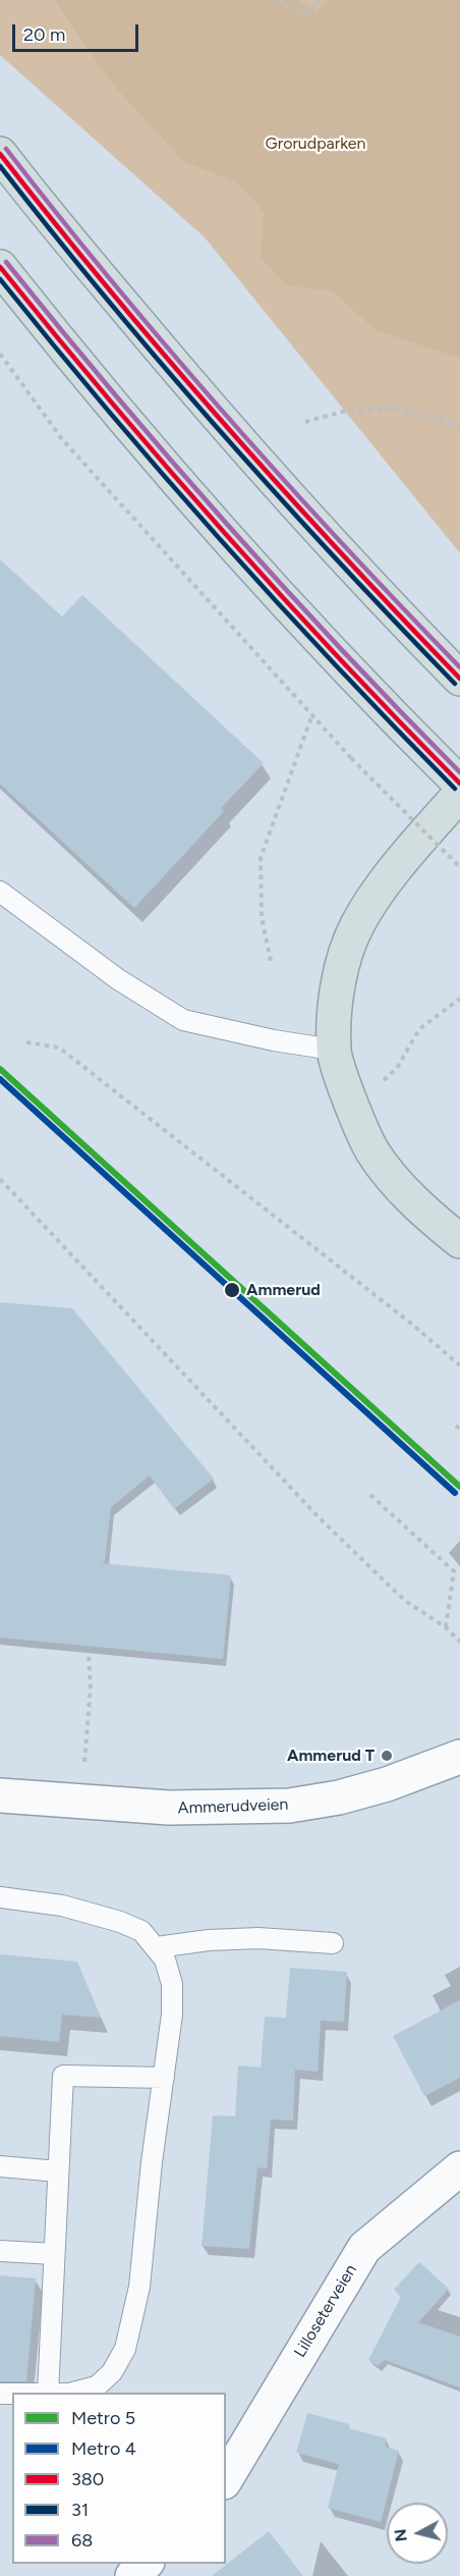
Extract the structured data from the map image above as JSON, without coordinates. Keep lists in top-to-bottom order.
{
  "streets": {
    "street": ["Ammerudveien", "Lilloseterveien"]
  },
  "parks": ["Grorudparken"],
  "places": ["Ammerud", "Ammerud T"],
  "lines": [
    "transit line 68",
    "transit line 380",
    "transit line 31",
    "metro line 5",
    "metro line 4"
  ],
  "legend": [
    "Metro 5",
    "Metro 4",
    "380",
    "31",
    "68"
  ],
  "scale_bar": "20 m",
  "north": "left"
}
